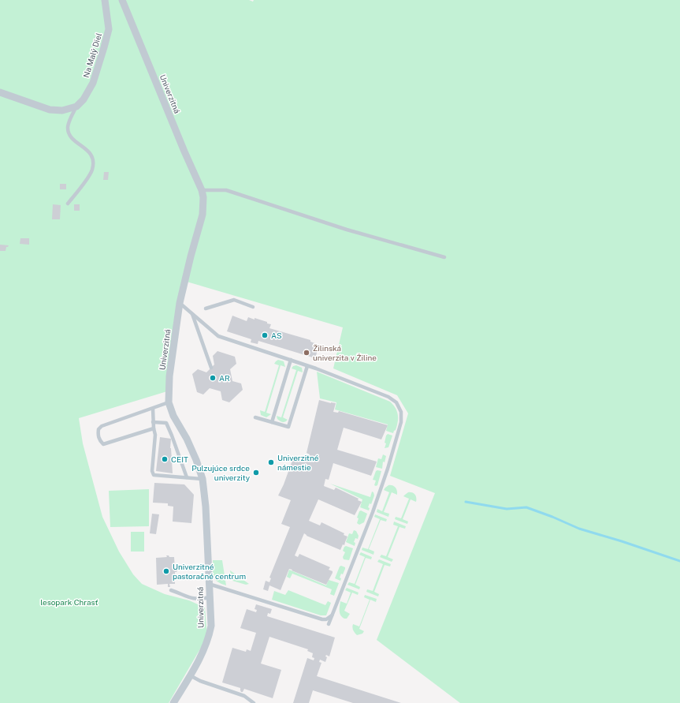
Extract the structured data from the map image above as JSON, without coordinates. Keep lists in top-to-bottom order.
{
  "streets": {
    "street": ["Na Malý Diel", "Univerzitná"]
  },
  "parks": ["lesopark Chrasť"],
  "places": [
    "AS",
    "Žilinská univerzita v Žiline",
    "AR",
    "CEIT",
    "Univerzitné námestie",
    "Pulzujúce srdce univerzity",
    "Univerzitné pastoračné centrum"
  ]
}
